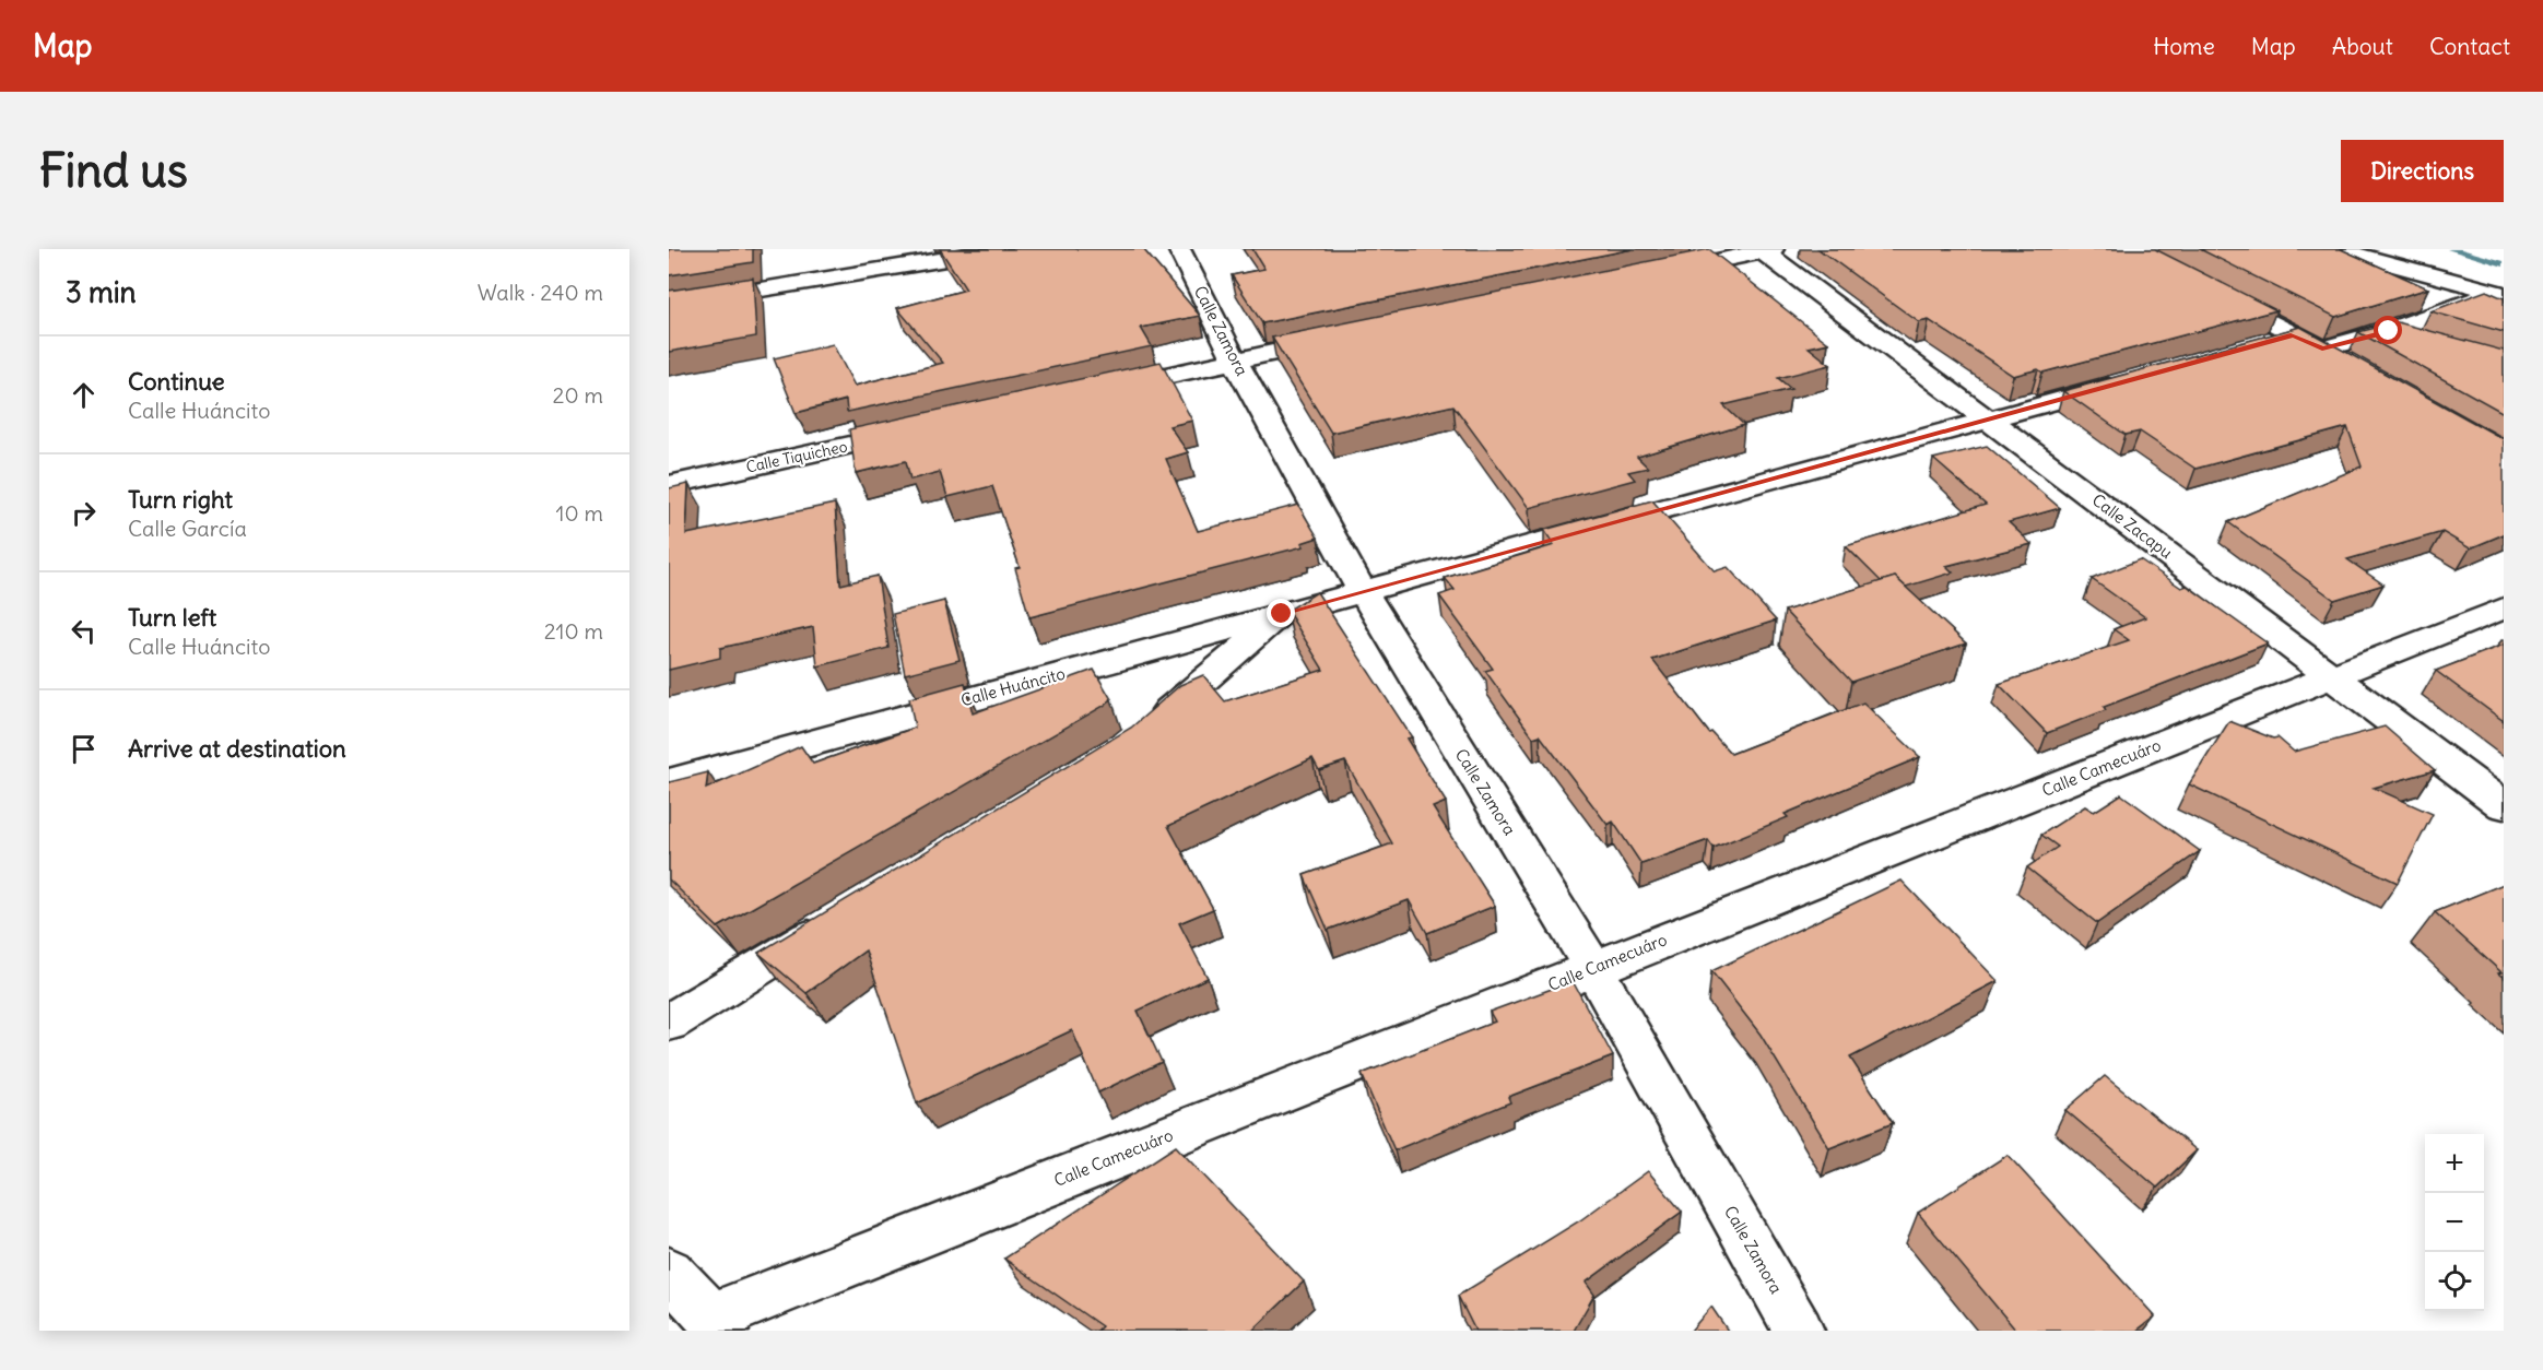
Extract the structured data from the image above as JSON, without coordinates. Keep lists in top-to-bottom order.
{
  "streets": {
    "street": [
      "Calle Zamora",
      "Calle Tiquicheo",
      "Calle Zacapu",
      "Calle Huáncito",
      "Calle Camecuáro"
    ]
  },
  "crossings": [
    ["Calle Zamora", "Calle Huáncito"],
    ["Calle Zamora", "Calle Camecuáro"],
    ["Calle Zacapu", "Calle Huáncito"],
    ["Calle Zacapu", "Calle Camecuáro"]
  ],
  "page": {
    "header": "Map",
    "nav": [
      "Home",
      "Map",
      "About",
      "Contact"
    ],
    "buttons": "Directions",
    "title": "Find us",
    "heading": ["3 min", "Walk · 240 m"],
    "list": [
      ["Continue", "Calle Huáncito", "20 m"],
      ["Turn right", "Calle García", "10 m"],
      ["Turn left", "Calle Huáncito", "210 m"],
      "Arrive at destination"
    ],
    "map_buttons": ["+", "−"]
  }
}
